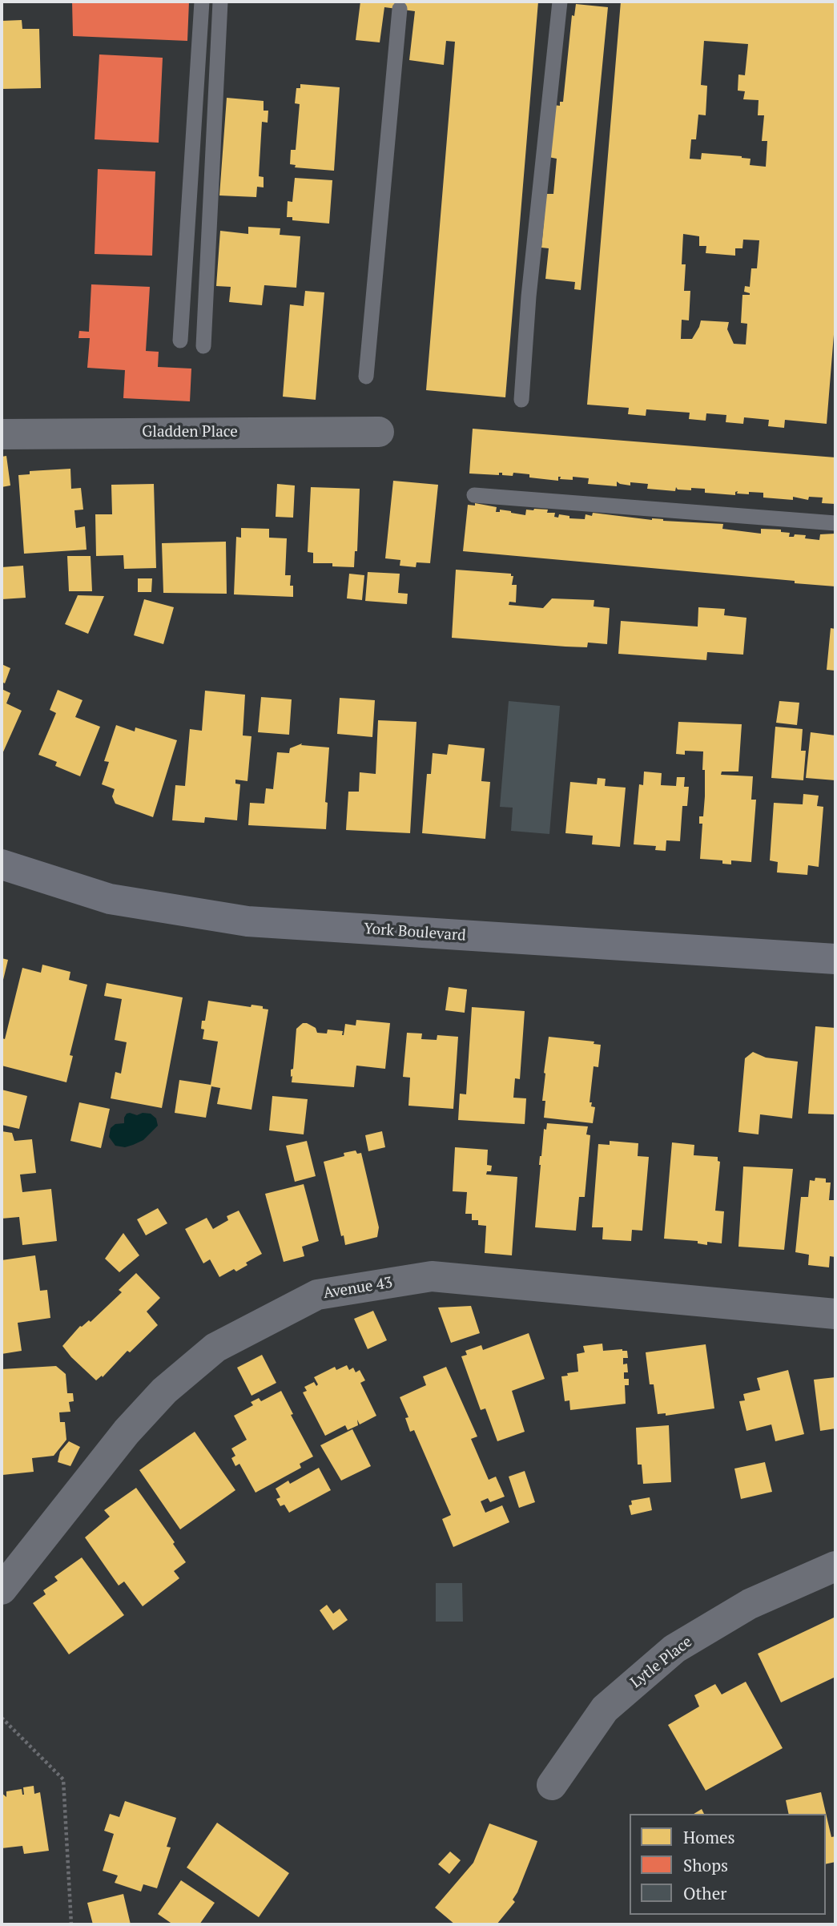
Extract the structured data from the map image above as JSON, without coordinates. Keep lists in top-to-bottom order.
{
  "streets": {
    "street": [
      "Gladden Place",
      "York Boulevard",
      "Avenue 43",
      "Lytle Place"
    ]
  },
  "legend": ["Homes", "Shops", "Other"]
}
